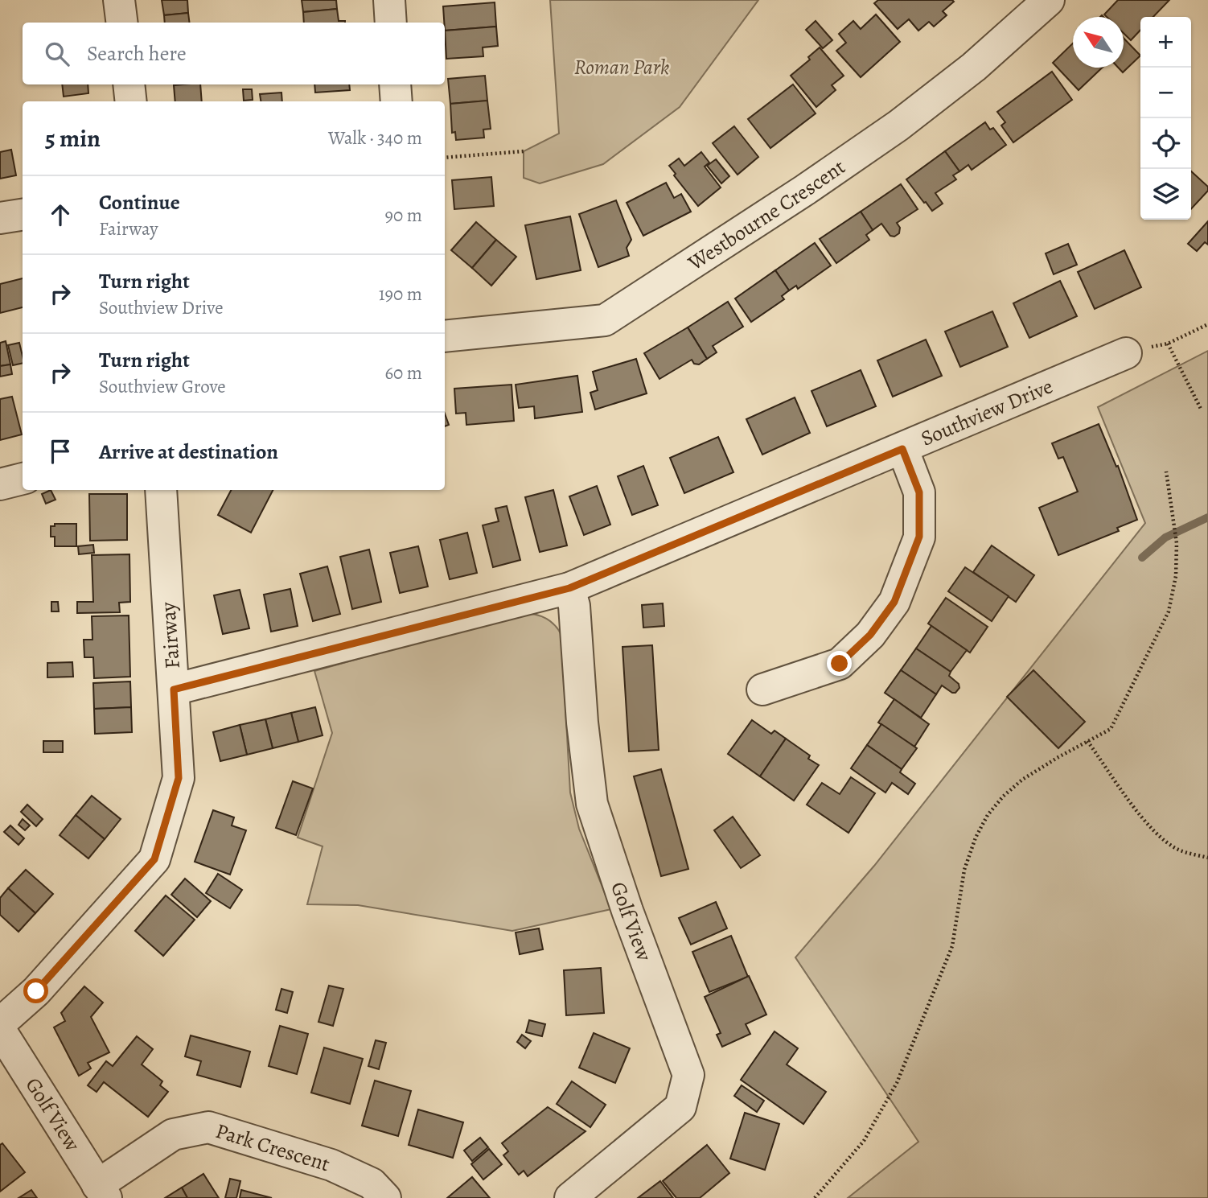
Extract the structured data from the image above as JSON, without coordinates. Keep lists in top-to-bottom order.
{
  "streets": {
    "street": [
      "Westbourne Crescent",
      "Southview Drive",
      "Fairway",
      "Golf View",
      "Park Crescent"
    ]
  },
  "crossings": [
    ["Southview Drive", "Fairway"],
    ["Southview Drive", "Golf View"],
    ["Golf View", "Park Crescent"]
  ],
  "parks": ["Roman Park"],
  "north": "top left",
  "page": {
    "map_buttons": ["+", "−"],
    "search": "Search here",
    "heading": ["5 min", "Walk · 340 m"],
    "list": [
      ["Continue", "Fairway", "90 m"],
      ["Turn right", "Southview Drive", "190 m"],
      ["Turn right", "Southview Grove", "60 m"],
      "Arrive at destination"
    ]
  }
}
